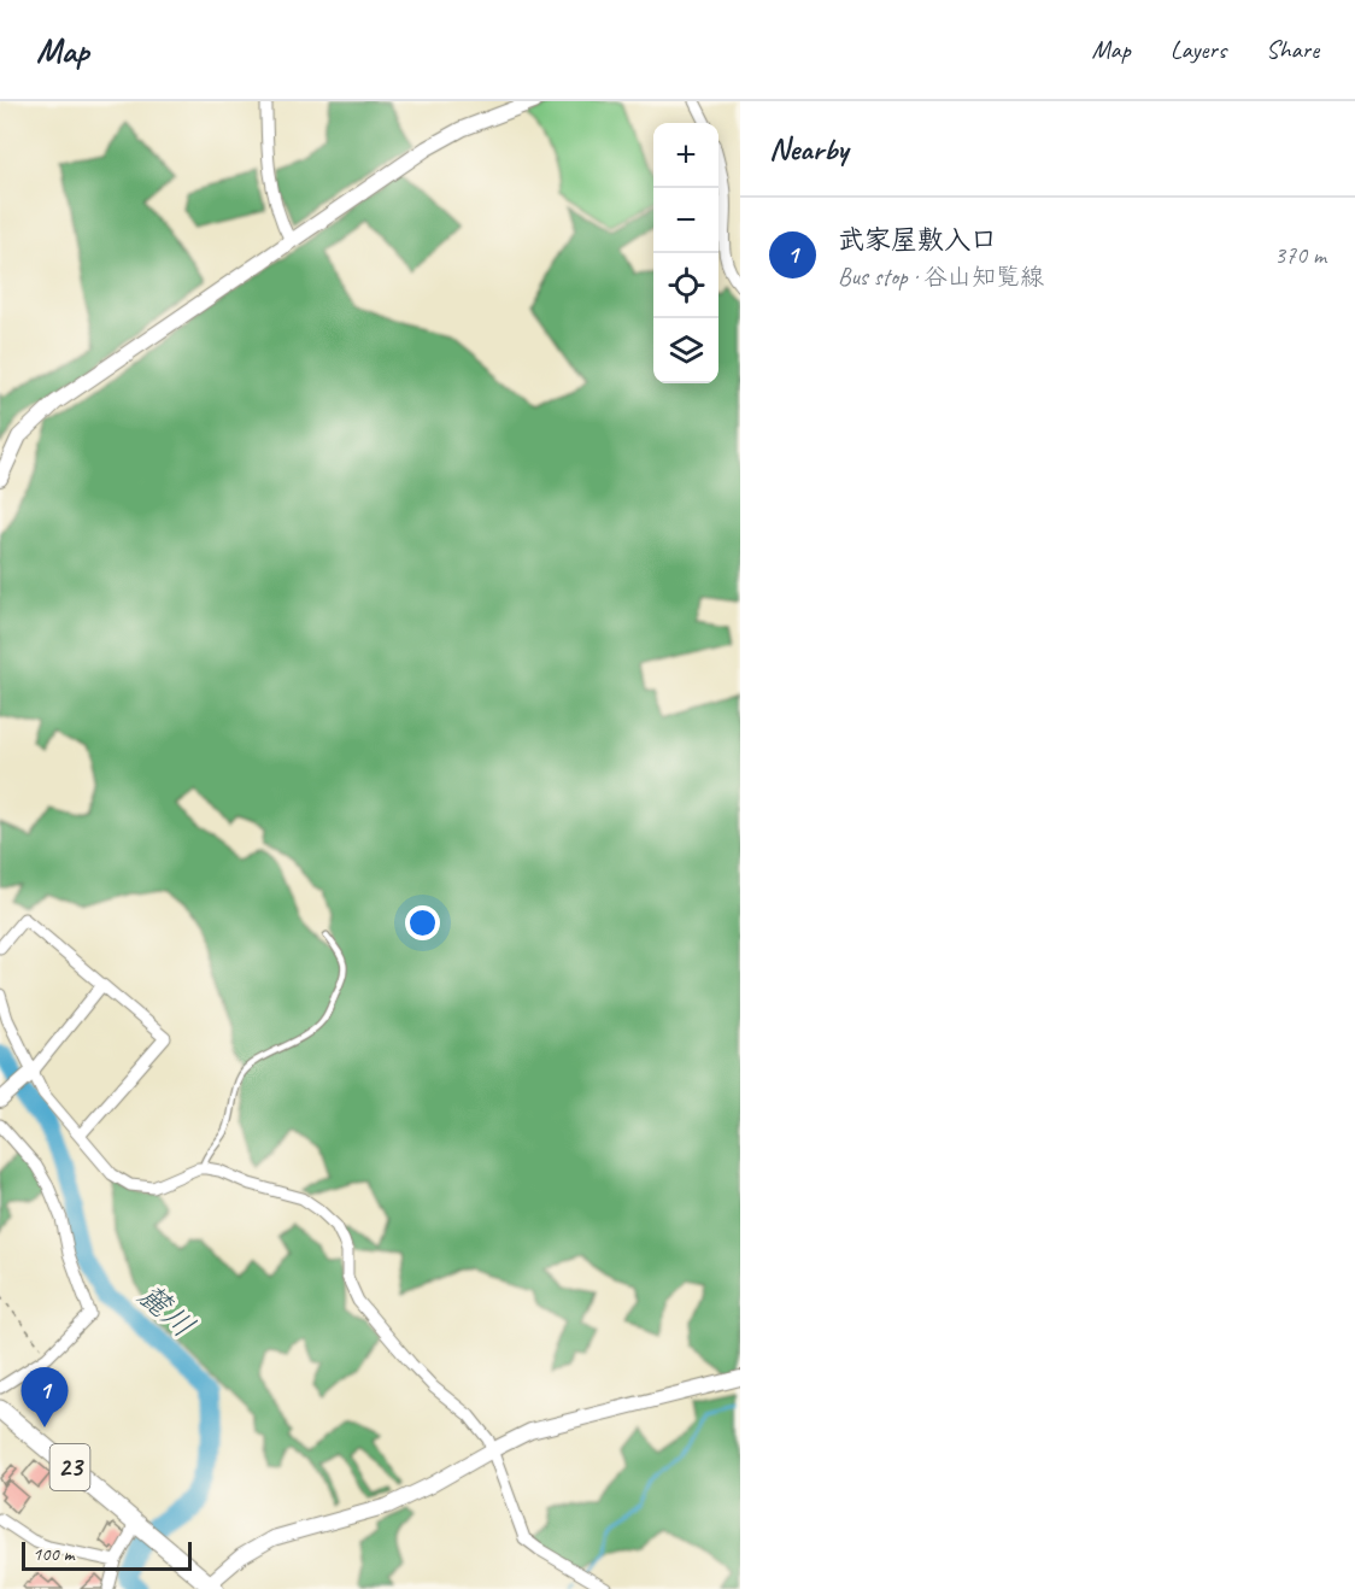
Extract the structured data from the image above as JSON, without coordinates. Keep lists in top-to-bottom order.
{
  "streets": {
    "main road": ["23"]
  },
  "water": ["麓川"],
  "scale_bar": "100 m",
  "page": {
    "header": "Map",
    "nav": ["Map", "Layers", "Share"],
    "heading": "Nearby",
    "map_buttons": ["+", "−"],
    "list": [
      {
        "mark": "1",
        "name": "武家屋敷入口",
        "note": "Bus stop · 谷山知覧線",
        "value": "370 m"
      }
    ],
    "pins": "1",
    "scale": "100 m"
  }
}
